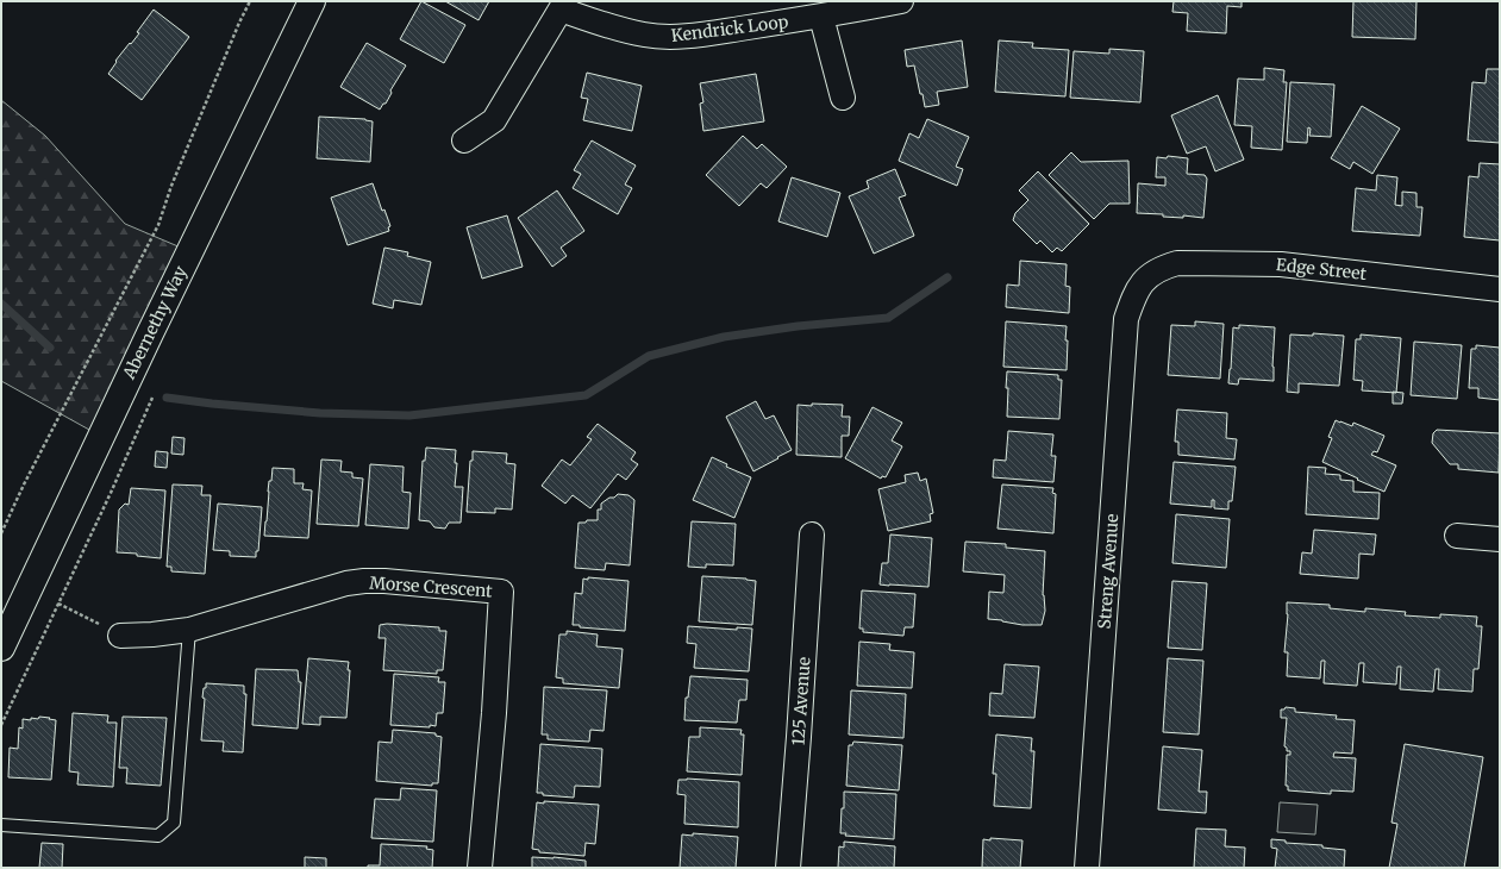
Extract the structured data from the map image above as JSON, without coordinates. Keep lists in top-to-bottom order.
{
  "streets": {
    "main road": ["Abernethy Way"],
    "street": [
      "Kendrick Loop",
      "Edge Street",
      "Streng Avenue",
      "Morse Crescent",
      "125 Avenue"
    ]
  },
  "crossings": [
    ["Edge Street", "Streng Avenue"]
  ]
}
